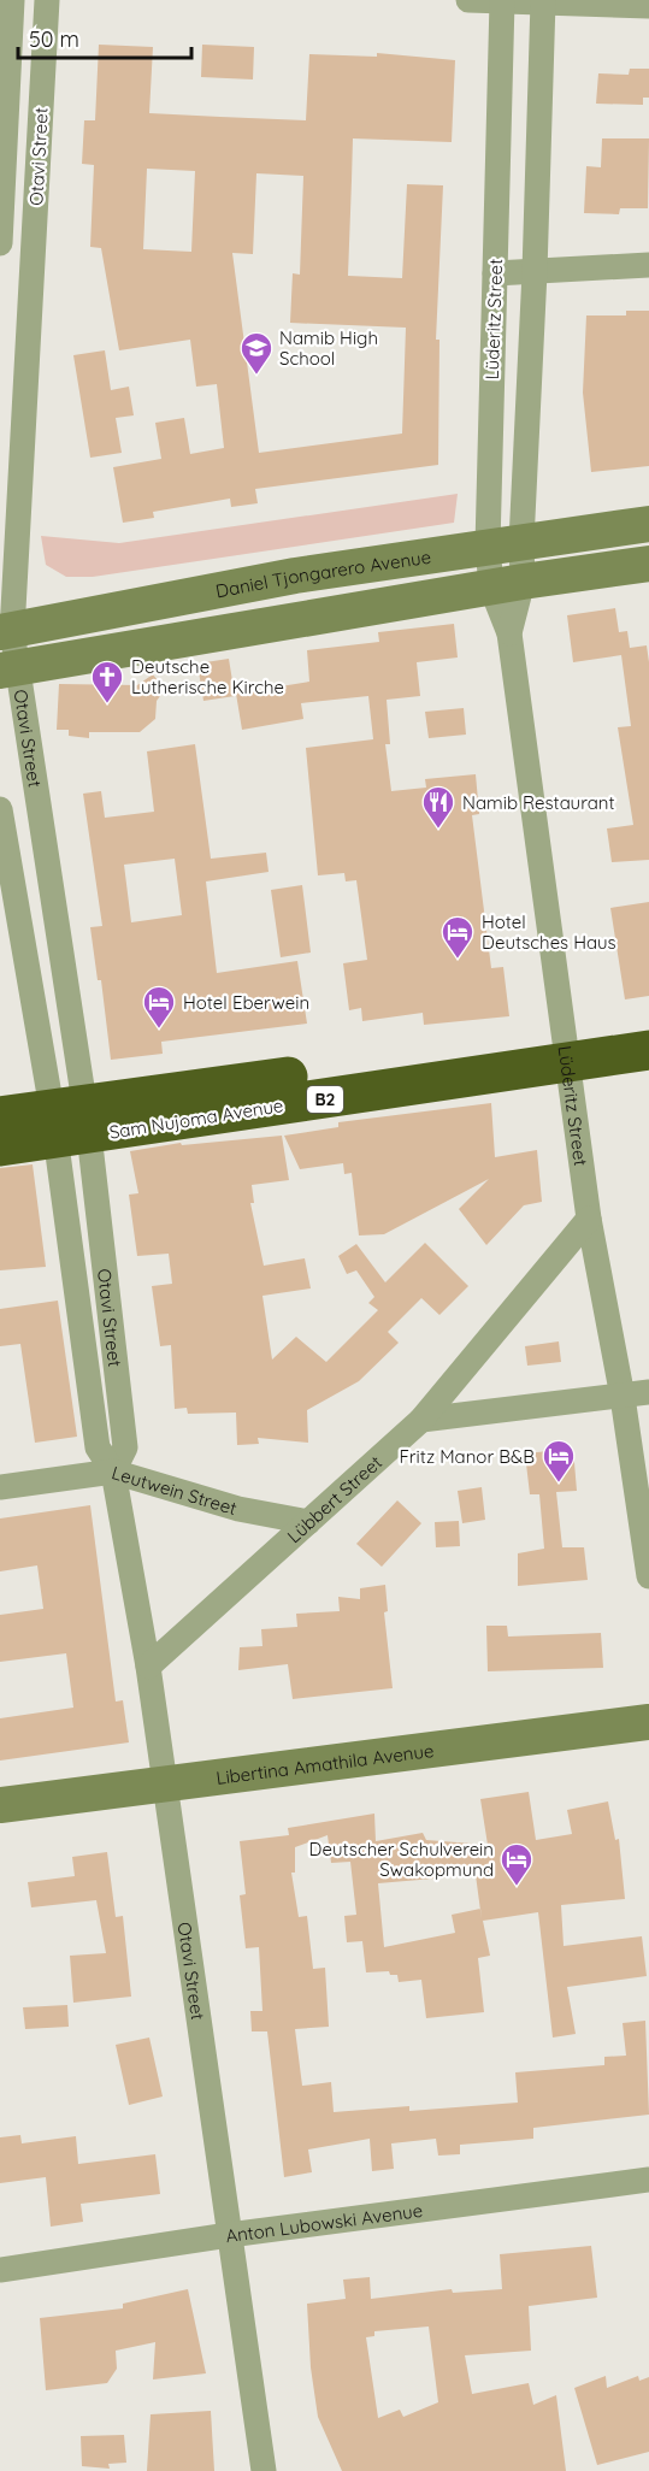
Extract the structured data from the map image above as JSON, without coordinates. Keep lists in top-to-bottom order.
{
  "streets": {
    "highway": ["B2", "Sam Nujoma Avenue"],
    "street": [
      "Otavi Street",
      "Lüderitz Street",
      "Daniel Tjongarero Avenue",
      "Leutwein Street",
      "Lübbert Street",
      "Libertina Amathila Avenue",
      "Anton Lubowski Avenue"
    ]
  },
  "crossings": [
    ["Otavi Street", "Daniel Tjongarero Avenue"],
    ["Otavi Street", "Sam Nujoma Avenue"],
    ["Otavi Street", "Leutwein Street"],
    ["Otavi Street", "Lübbert Street"],
    ["Otavi Street", "Libertina Amathila Avenue"],
    ["Otavi Street", "Anton Lubowski Avenue"],
    ["Lüderitz Street", "Daniel Tjongarero Avenue"],
    ["Lüderitz Street", "Sam Nujoma Avenue"],
    ["Lüderitz Street", "Lübbert Street"],
    ["Leutwein Street", "Lübbert Street"]
  ],
  "places": {
    "school or university": ["Namib High School"],
    "church": ["Deutsche Lutherische Kirche"],
    "restaurant": ["Namib Restaurant"],
    "hotel": [
      "Hotel Deutsches Haus",
      "Hotel Eberwein",
      "Fritz Manor B&B",
      "Deutscher Schulverein Swakopmund"
    ]
  },
  "scale_bar": "50 m"
}
